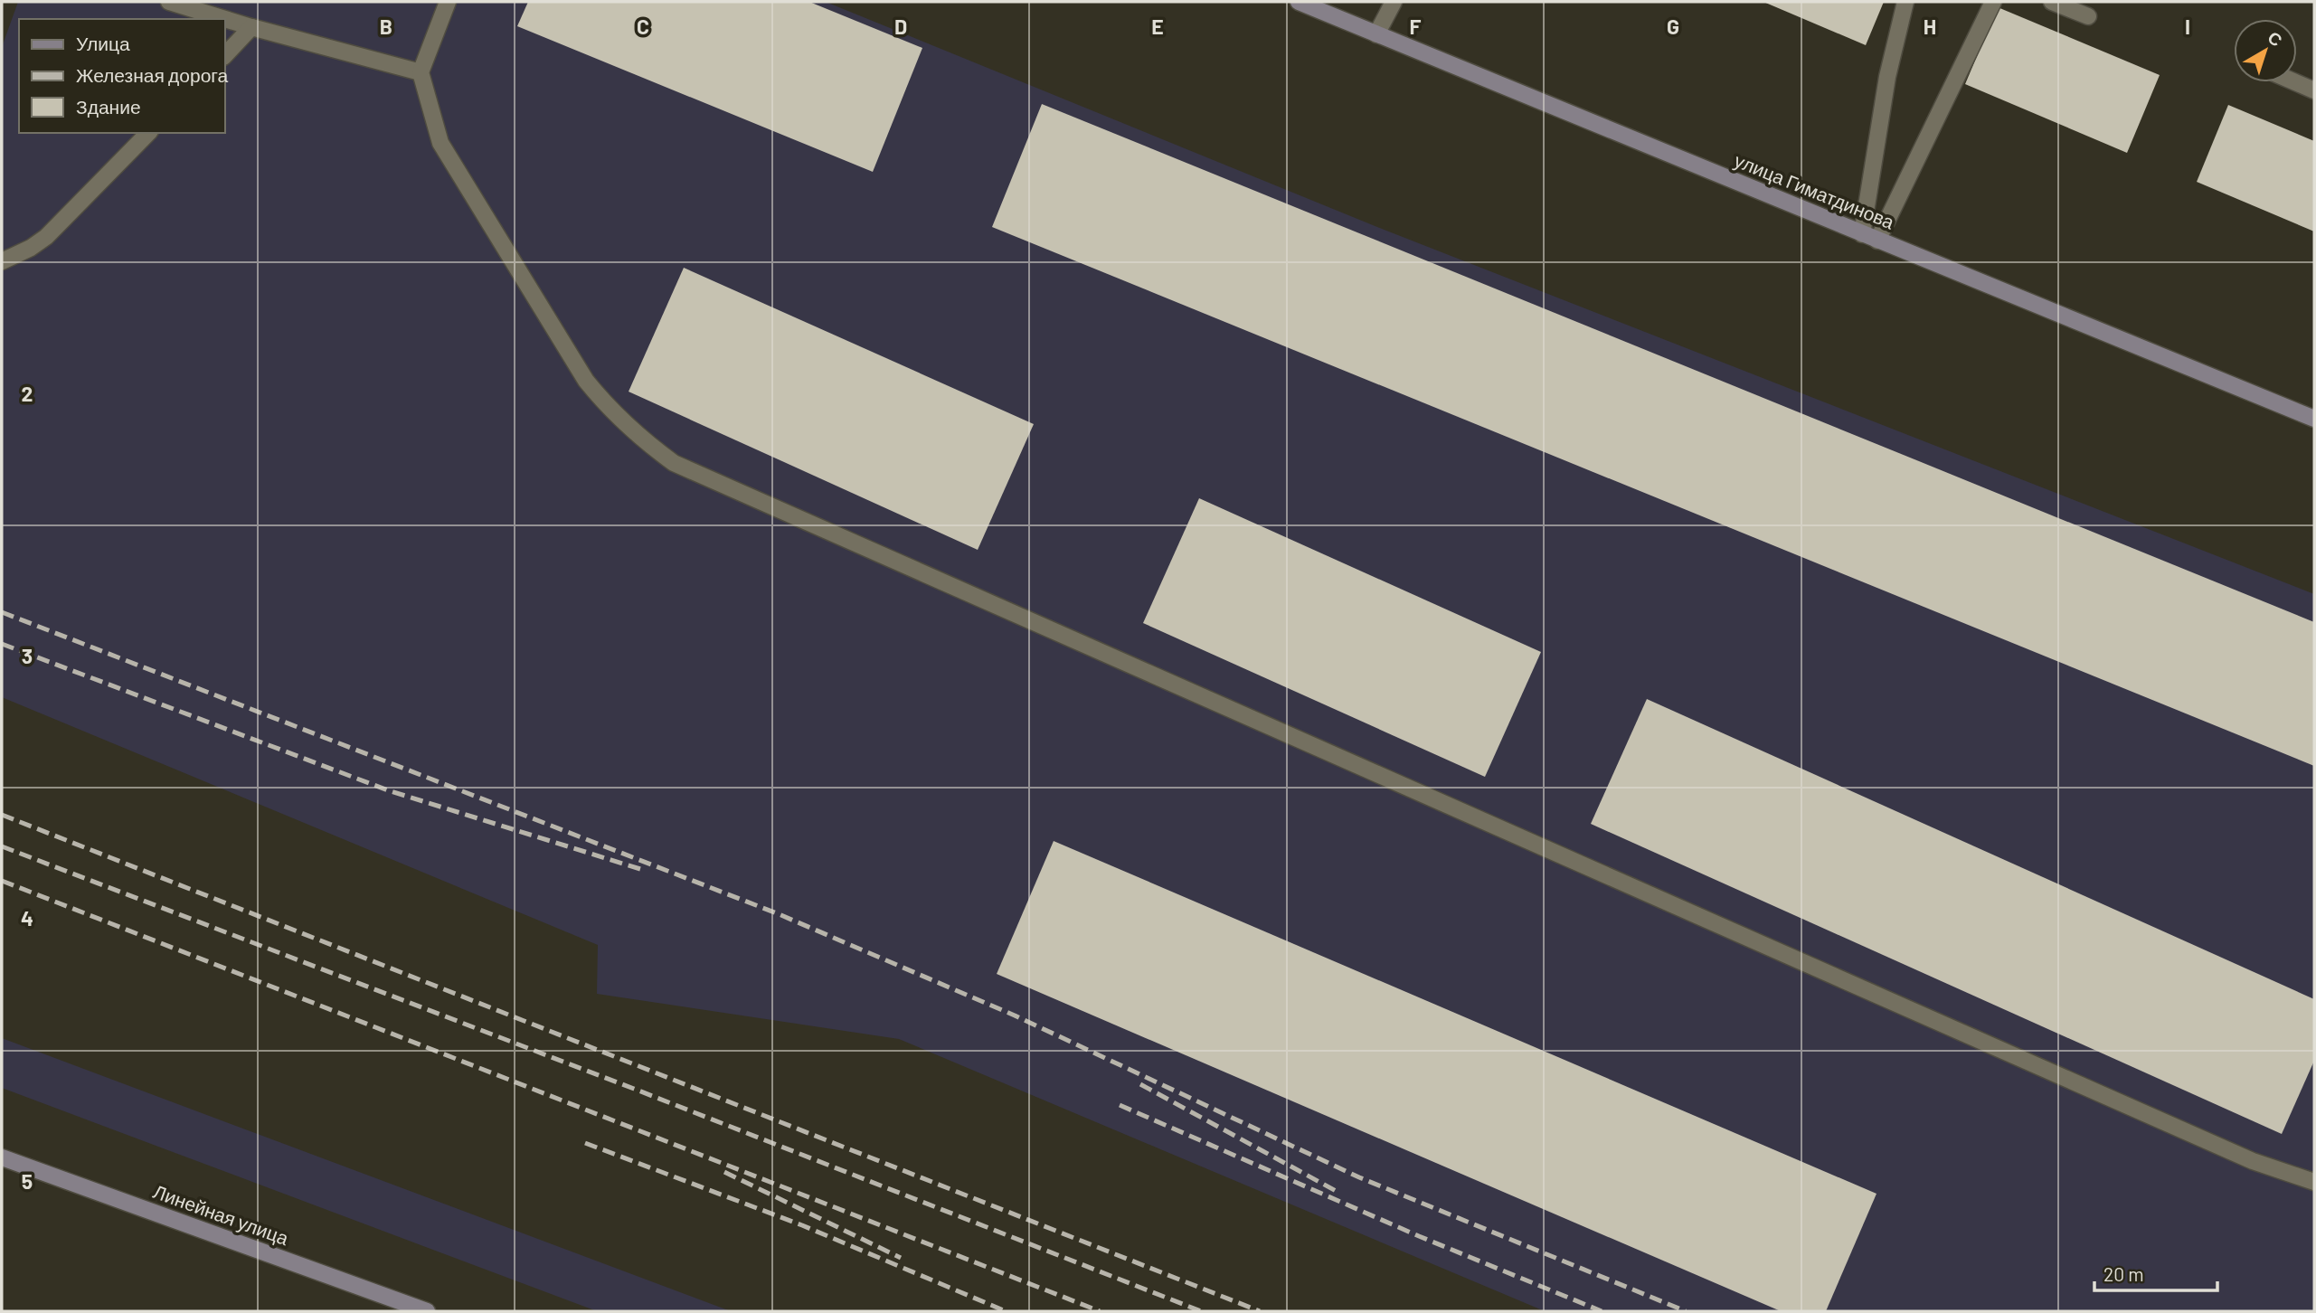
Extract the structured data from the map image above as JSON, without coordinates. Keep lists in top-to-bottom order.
{
  "streets": {
    "main road": ["улица Гиматдинова", "Линейная улица"]
  },
  "legend": ["Улица", "Железная дорога", "Здание"],
  "scale_bar": "20 m",
  "north": "top right",
  "grid": {
    "columns": [
      "B",
      "C",
      "D",
      "E",
      "F",
      "G",
      "H",
      "I"
    ],
    "rows": [
      "2",
      "3",
      "4",
      "5"
    ]
  }
}
